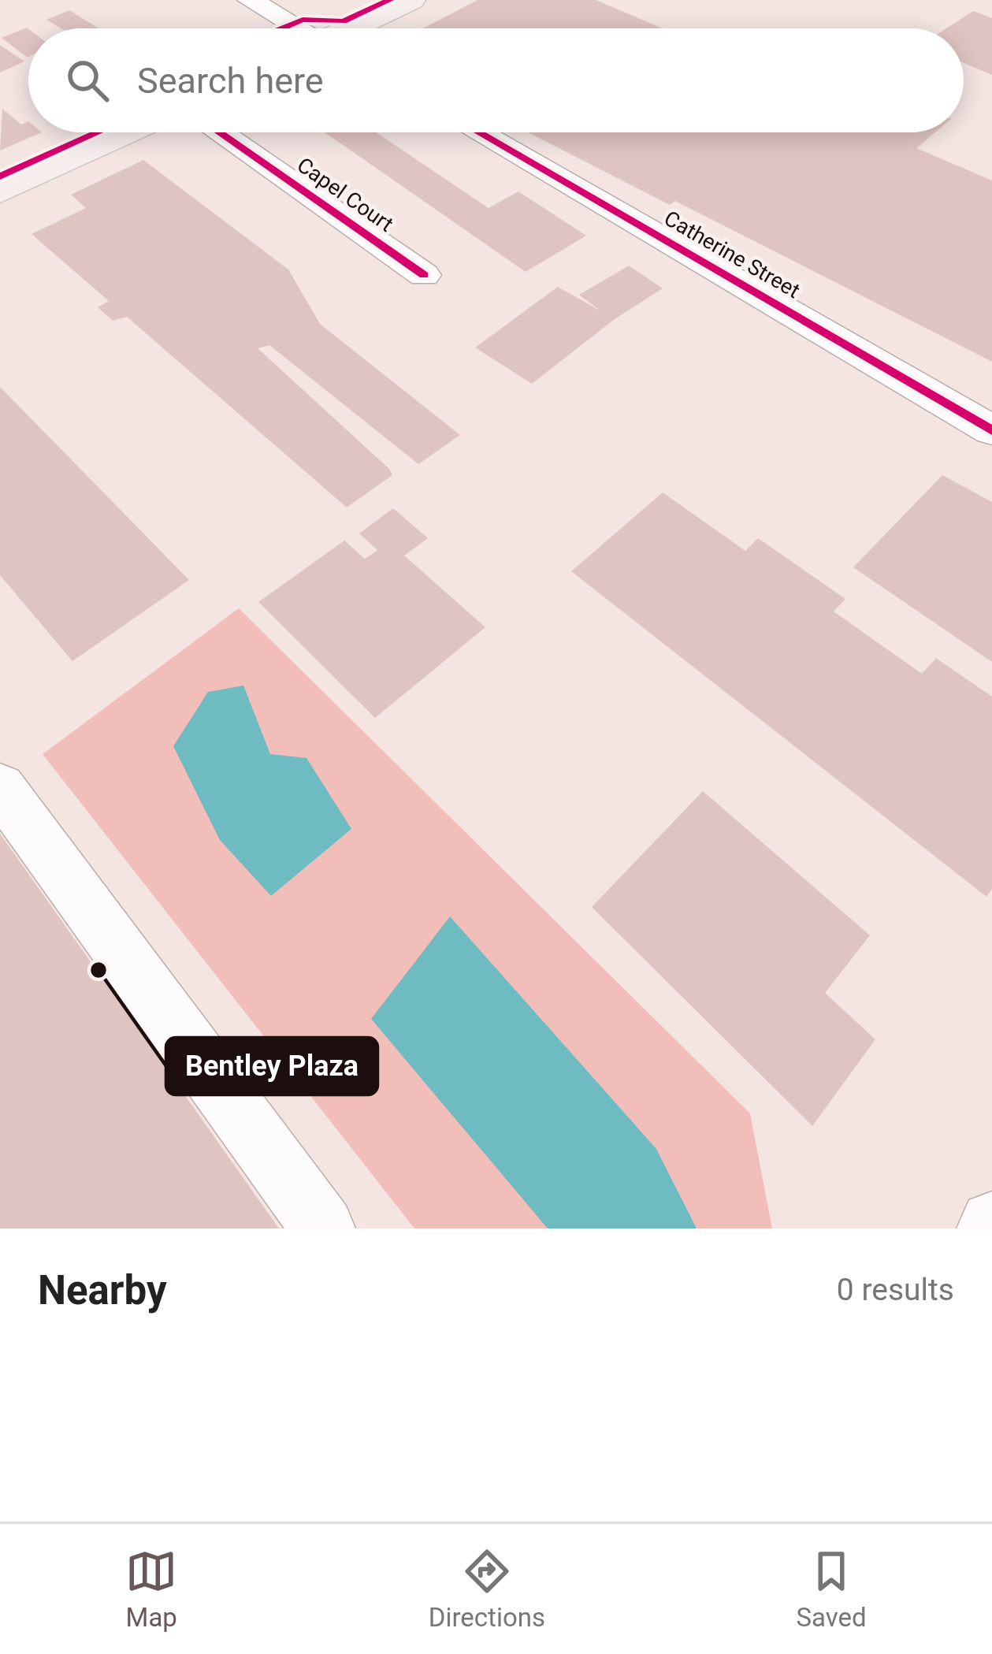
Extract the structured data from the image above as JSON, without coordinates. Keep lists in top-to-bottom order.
{
  "streets": {
    "street": ["Capel Court", "Catherine Street"]
  },
  "places": ["Bentley Plaza"],
  "page": {
    "search": "Search here",
    "heading": ["Nearby", "0 results"],
    "nav": ["Map", "Directions", "Saved"]
  }
}
